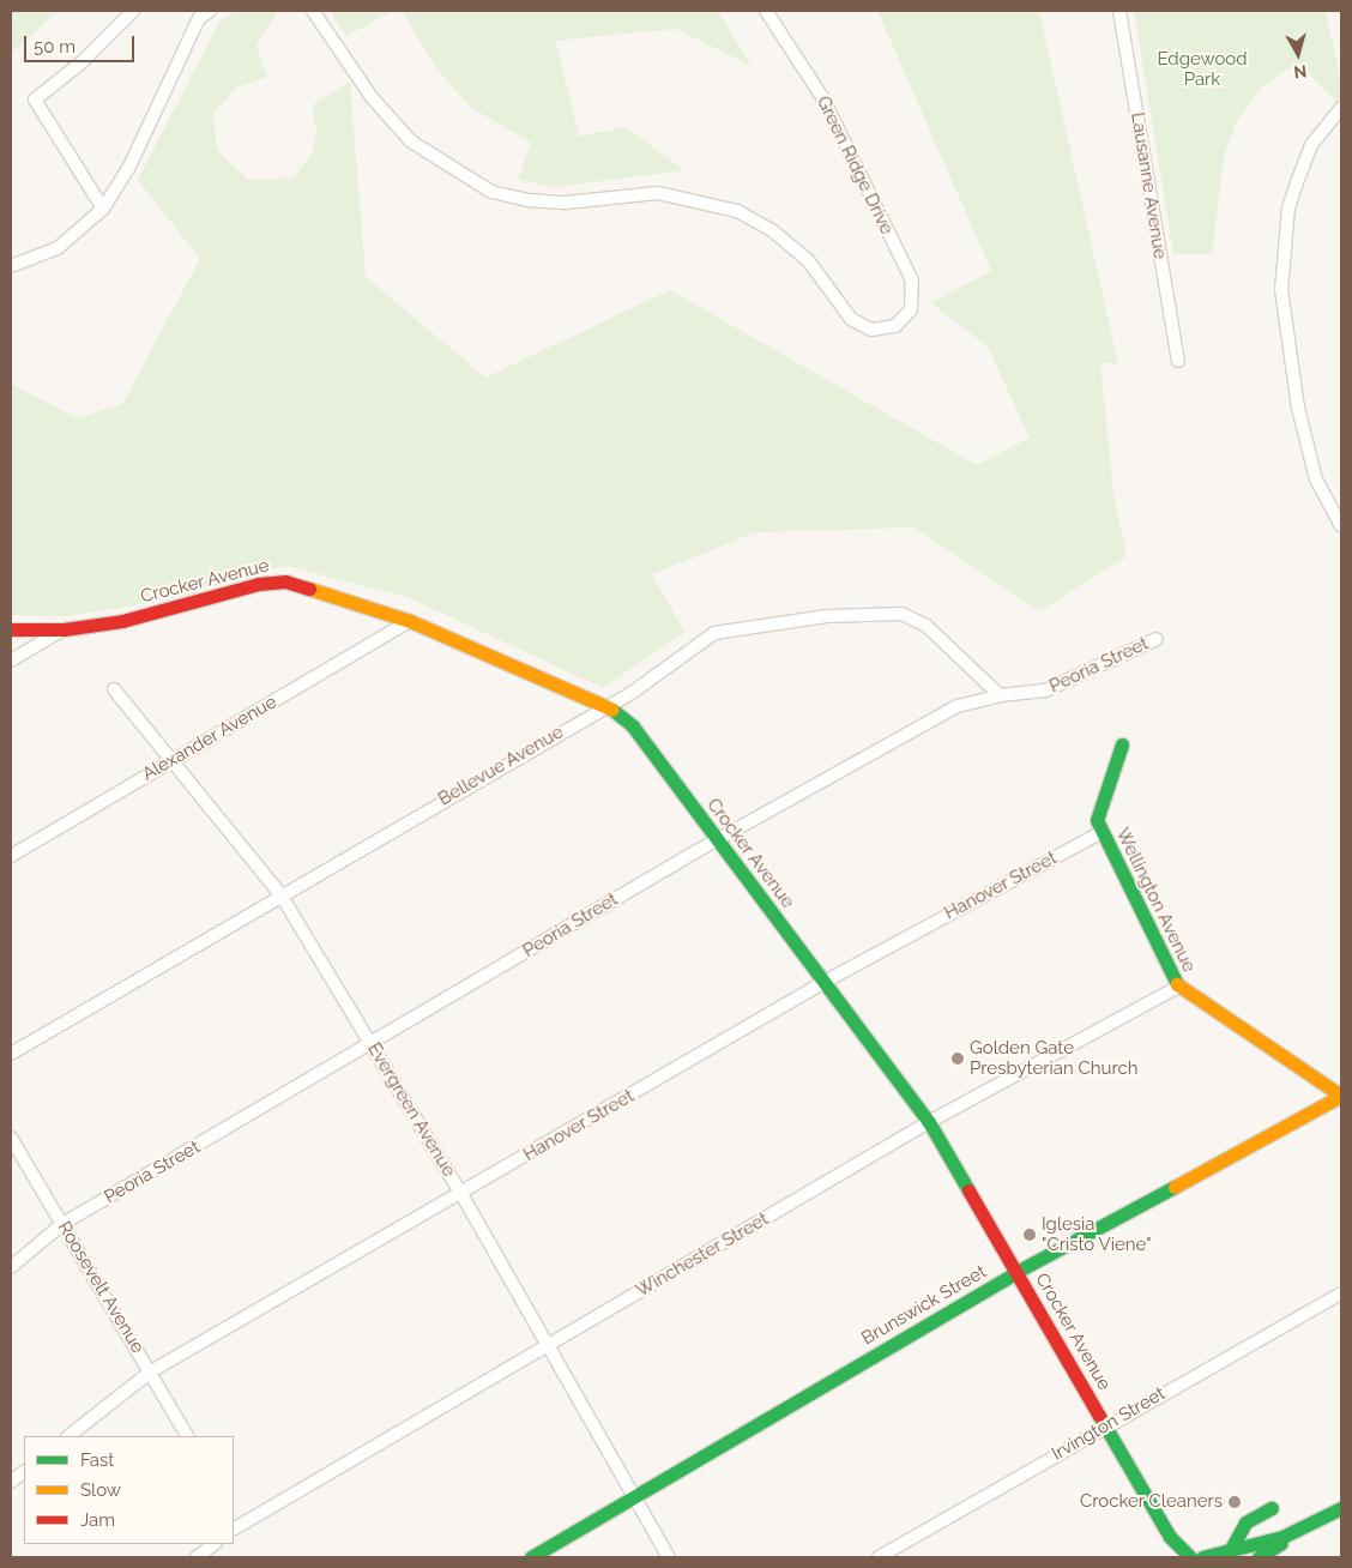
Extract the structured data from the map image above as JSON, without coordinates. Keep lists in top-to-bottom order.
{
  "streets": {
    "street": [
      "Green Ridge Drive",
      "Lausanne Avenue",
      "Crocker Avenue",
      "Peoria Street",
      "Alexander Avenue",
      "Bellevue Avenue",
      "Hanover Street",
      "Wellington Avenue",
      "Evergreen Avenue",
      "Winchester Street",
      "Roosevelt Avenue",
      "Brunswick Street",
      "Irvington Street"
    ]
  },
  "crossings": [
    ["Crocker Avenue", "Peoria Street"],
    ["Crocker Avenue", "Alexander Avenue"],
    ["Crocker Avenue", "Bellevue Avenue"],
    ["Crocker Avenue", "Hanover Street"],
    ["Crocker Avenue", "Winchester Street"],
    ["Crocker Avenue", "Brunswick Street"],
    ["Crocker Avenue", "Irvington Street"],
    ["Peoria Street", "Bellevue Avenue"],
    ["Peoria Street", "Evergreen Avenue"],
    ["Peoria Street", "Roosevelt Avenue"],
    ["Alexander Avenue", "Evergreen Avenue"],
    ["Bellevue Avenue", "Evergreen Avenue"],
    ["Hanover Street", "Wellington Avenue"],
    ["Hanover Street", "Evergreen Avenue"],
    ["Hanover Street", "Roosevelt Avenue"],
    ["Wellington Avenue", "Winchester Street"],
    ["Wellington Avenue", "Brunswick Street"],
    ["Evergreen Avenue", "Winchester Street"],
    ["Evergreen Avenue", "Brunswick Street"]
  ],
  "parks": ["Edgewood Park"],
  "places": ["Golden Gate Presbyterian Church", "Iglesia \"Cristo Viene\"", "Crocker Cleaners"],
  "legend": ["Fast", "Slow", "Jam"],
  "scale_bar": "50 m",
  "north": "bottom"
}
